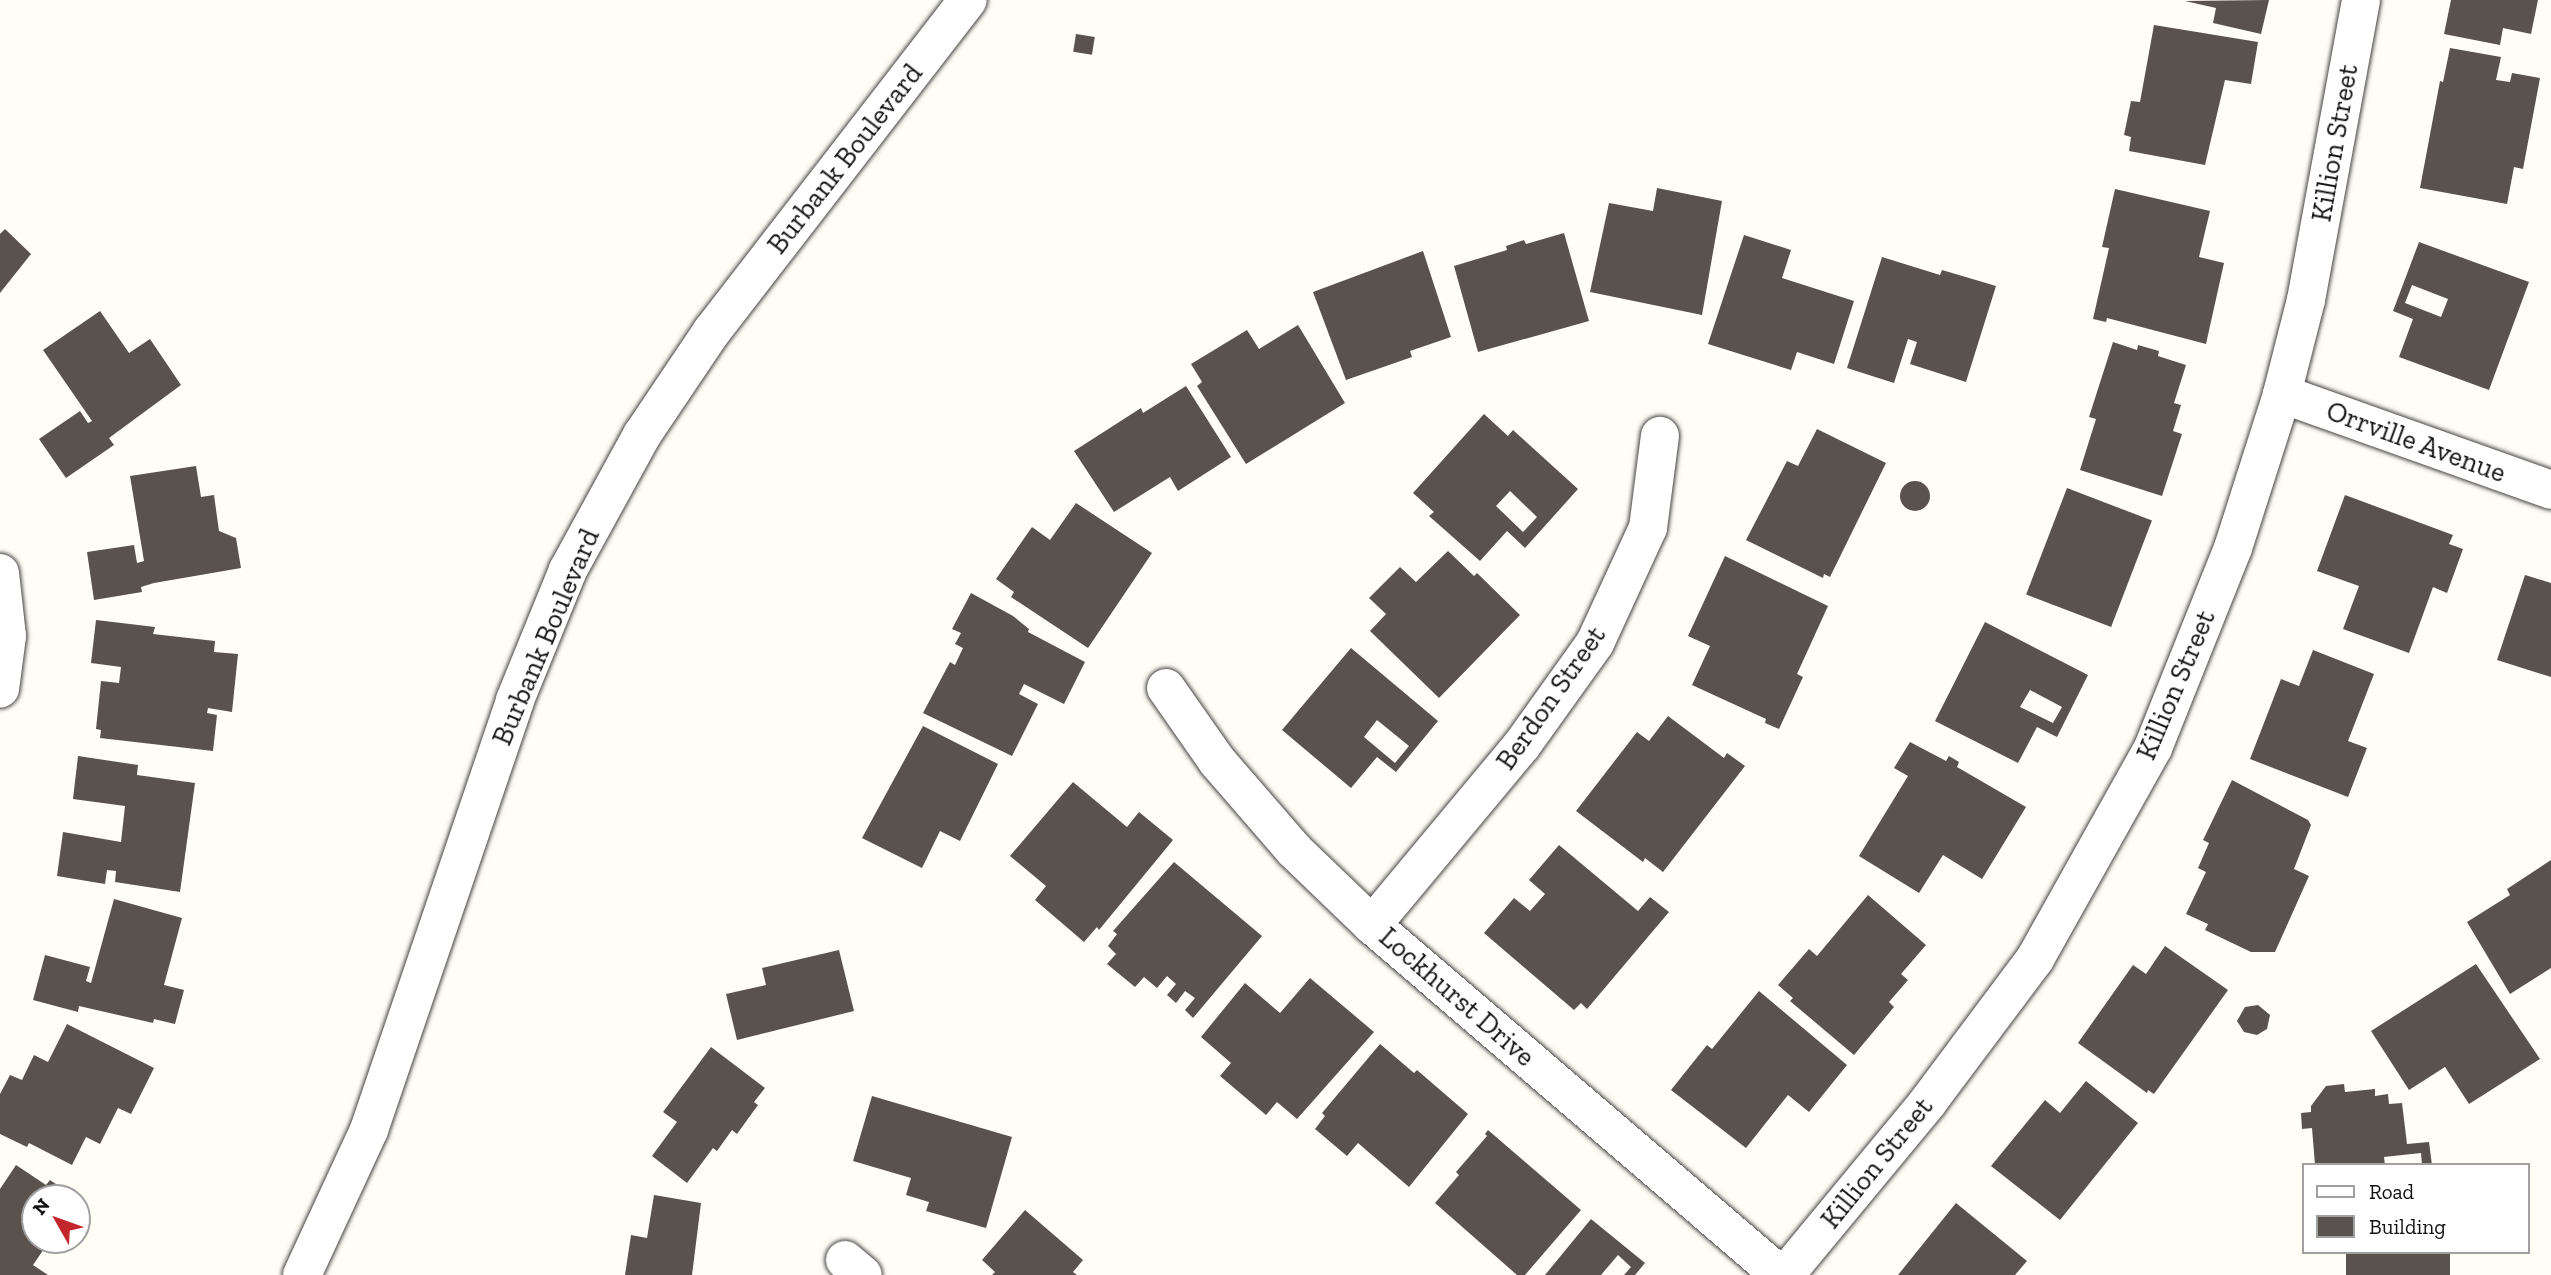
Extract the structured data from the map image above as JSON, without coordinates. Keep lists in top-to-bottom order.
{
  "streets": {
    "street": [
      "Killion Street",
      "Burbank Boulevard",
      "Orrville Avenue",
      "Berdon Street",
      "Lockhurst Drive"
    ]
  },
  "crossings": [
    ["Killion Street", "Orrville Avenue"],
    ["Berdon Street", "Lockhurst Drive"]
  ],
  "legend": ["Road", "Building"],
  "north": "top left"
}
